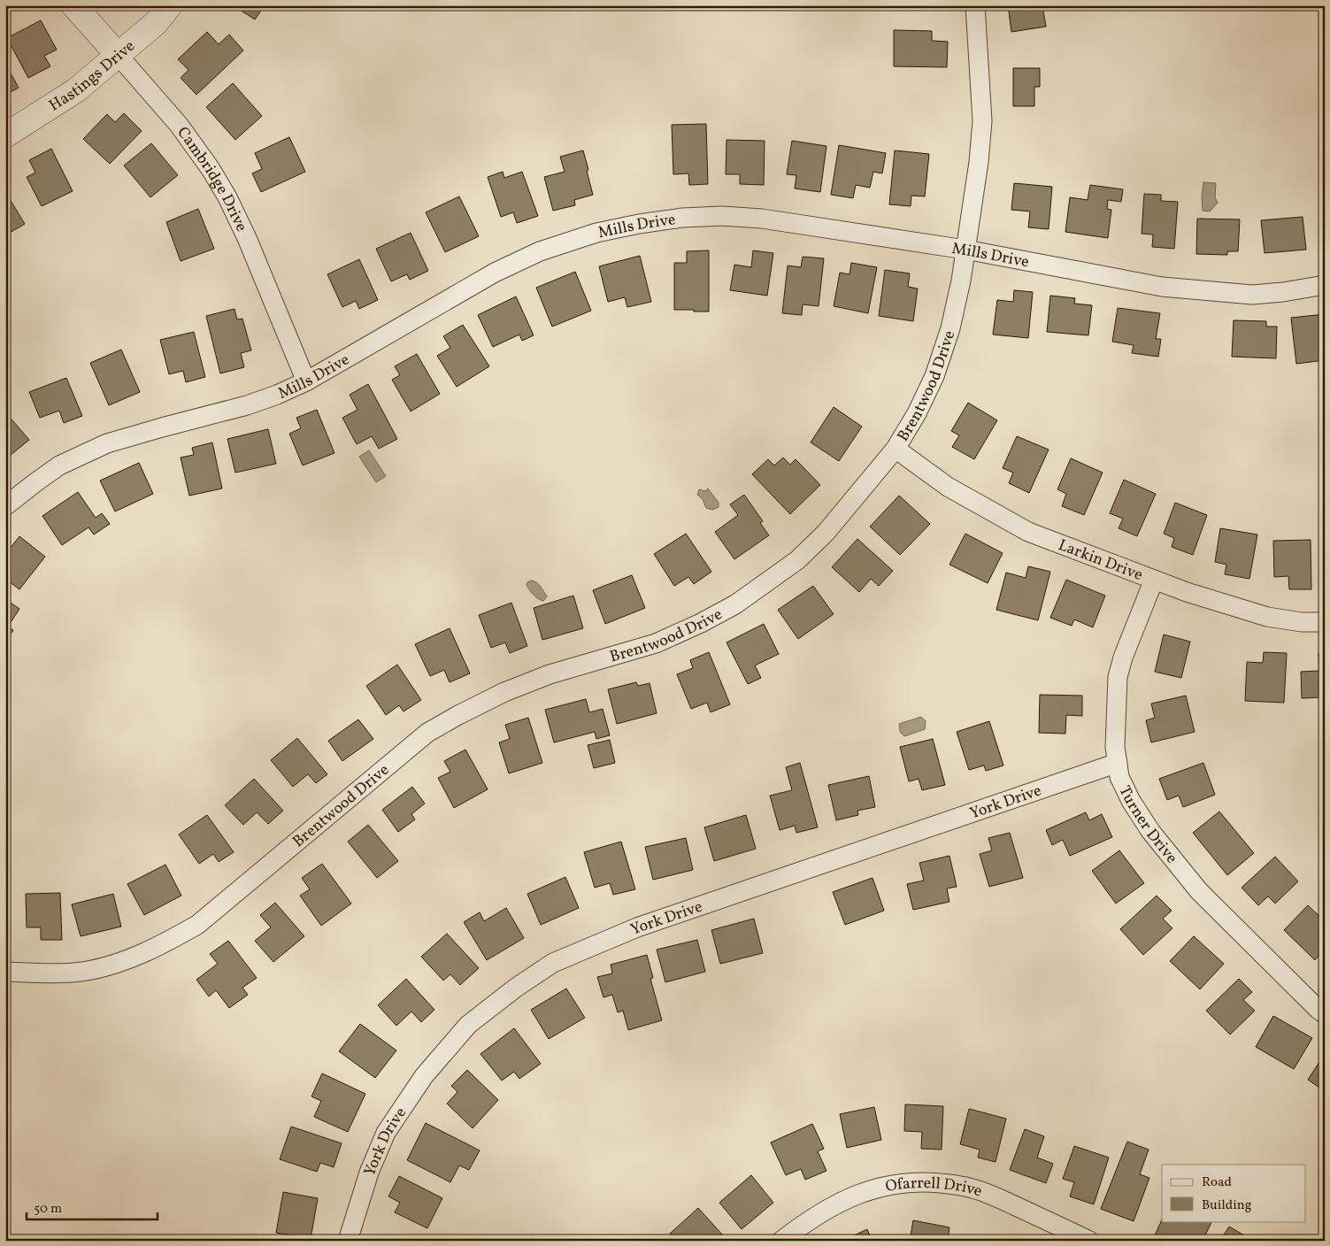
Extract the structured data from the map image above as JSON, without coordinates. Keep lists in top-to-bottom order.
{
  "streets": {
    "street": [
      "Hastings Drive",
      "Cambridge Drive",
      "Mills Drive",
      "Brentwood Drive",
      "Larkin Drive",
      "York Drive",
      "Turner Drive",
      "Ofarrell Drive"
    ]
  },
  "crossings": [
    ["Hastings Drive", "Cambridge Drive"],
    ["Cambridge Drive", "Mills Drive"],
    ["Mills Drive", "Brentwood Drive"],
    ["Brentwood Drive", "Larkin Drive"],
    ["Larkin Drive", "Turner Drive"],
    ["York Drive", "Turner Drive"]
  ],
  "legend": ["Road", "Building"],
  "scale_bar": "50 m"
}
